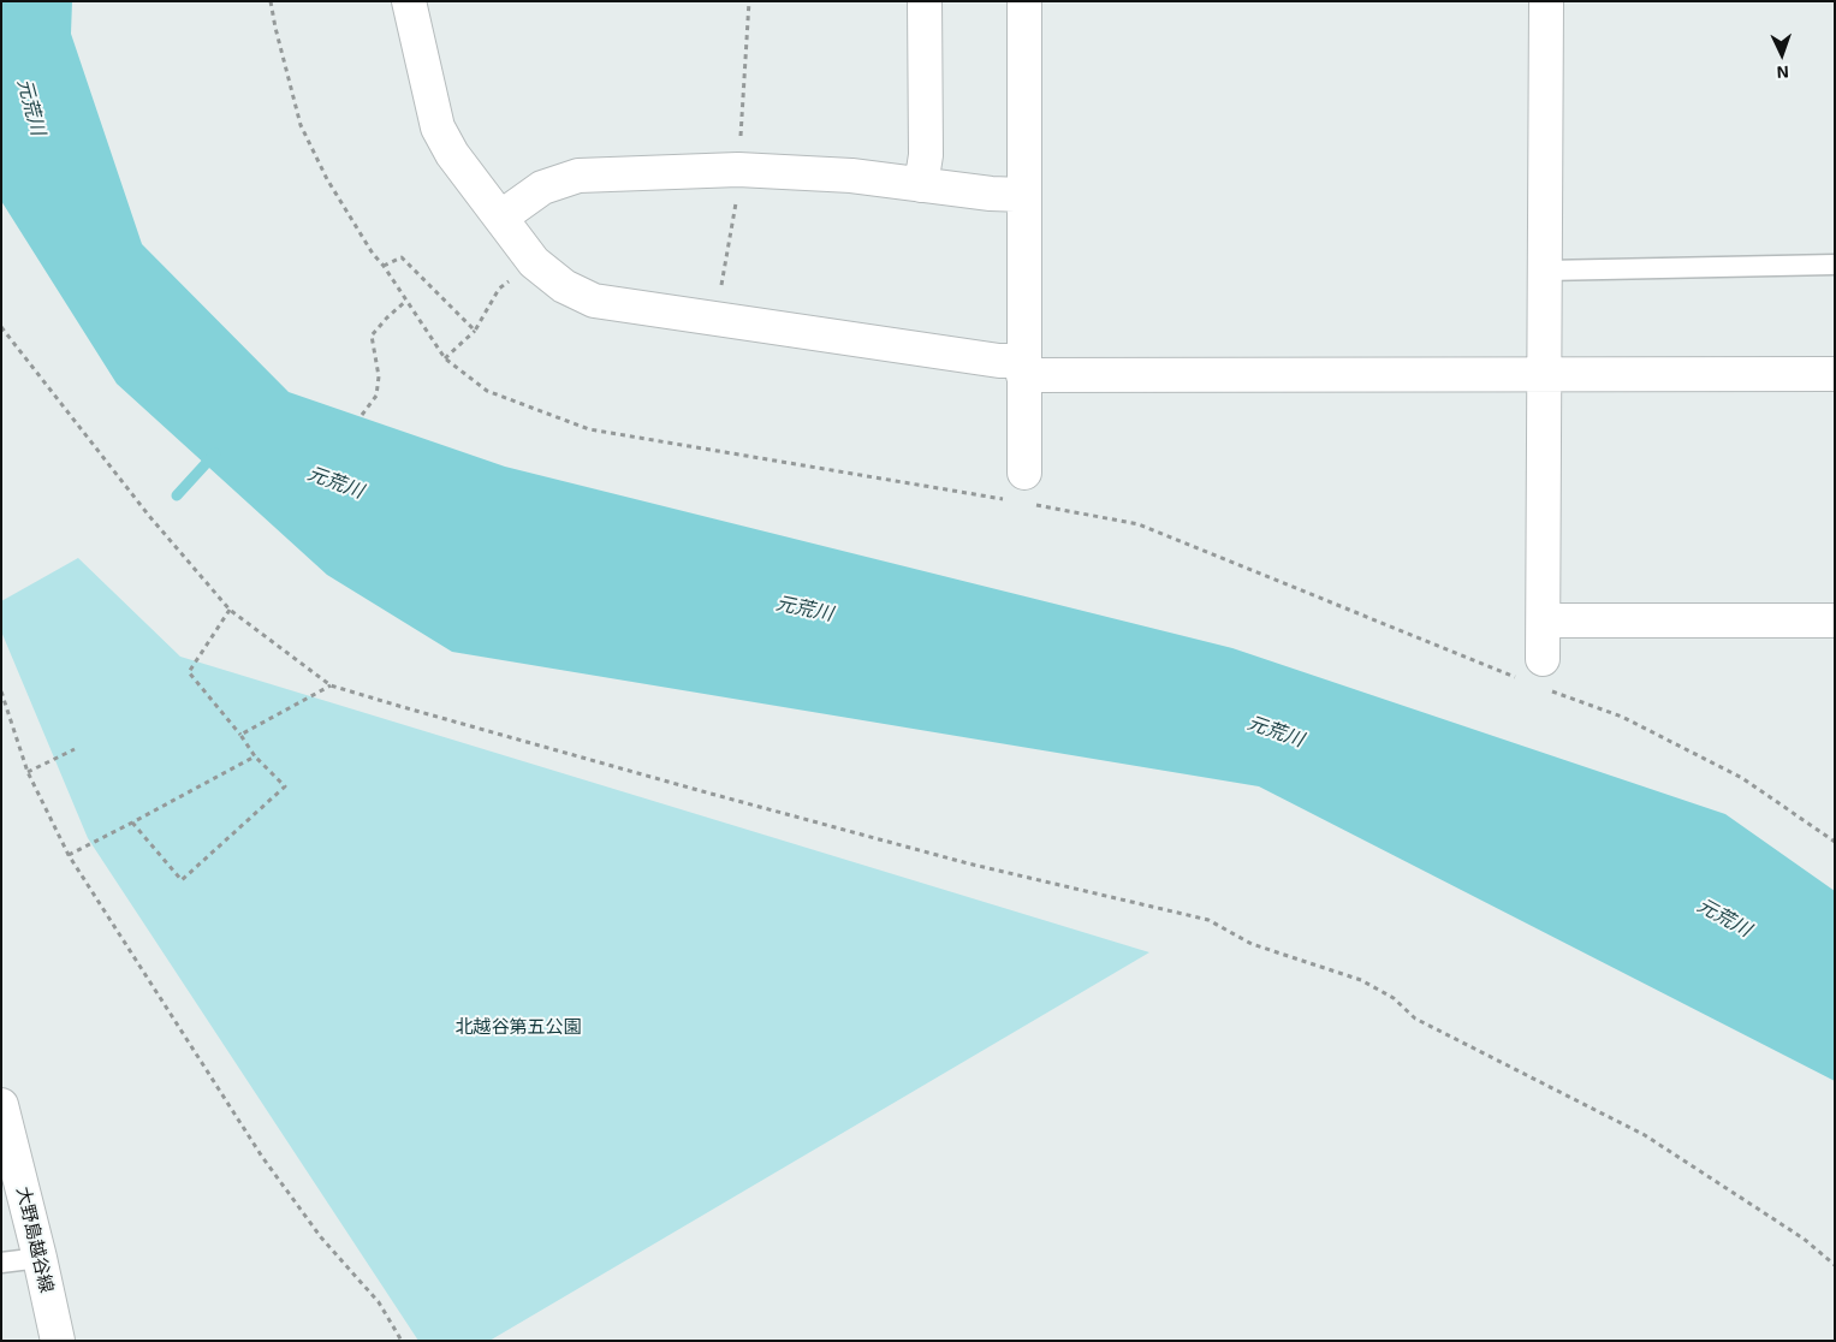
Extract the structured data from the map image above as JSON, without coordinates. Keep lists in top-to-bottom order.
{
  "streets": {
    "street": ["大野島越谷線"]
  },
  "water": ["元荒川"],
  "parks": ["北越谷第五公園"],
  "north": "bottom"
}
